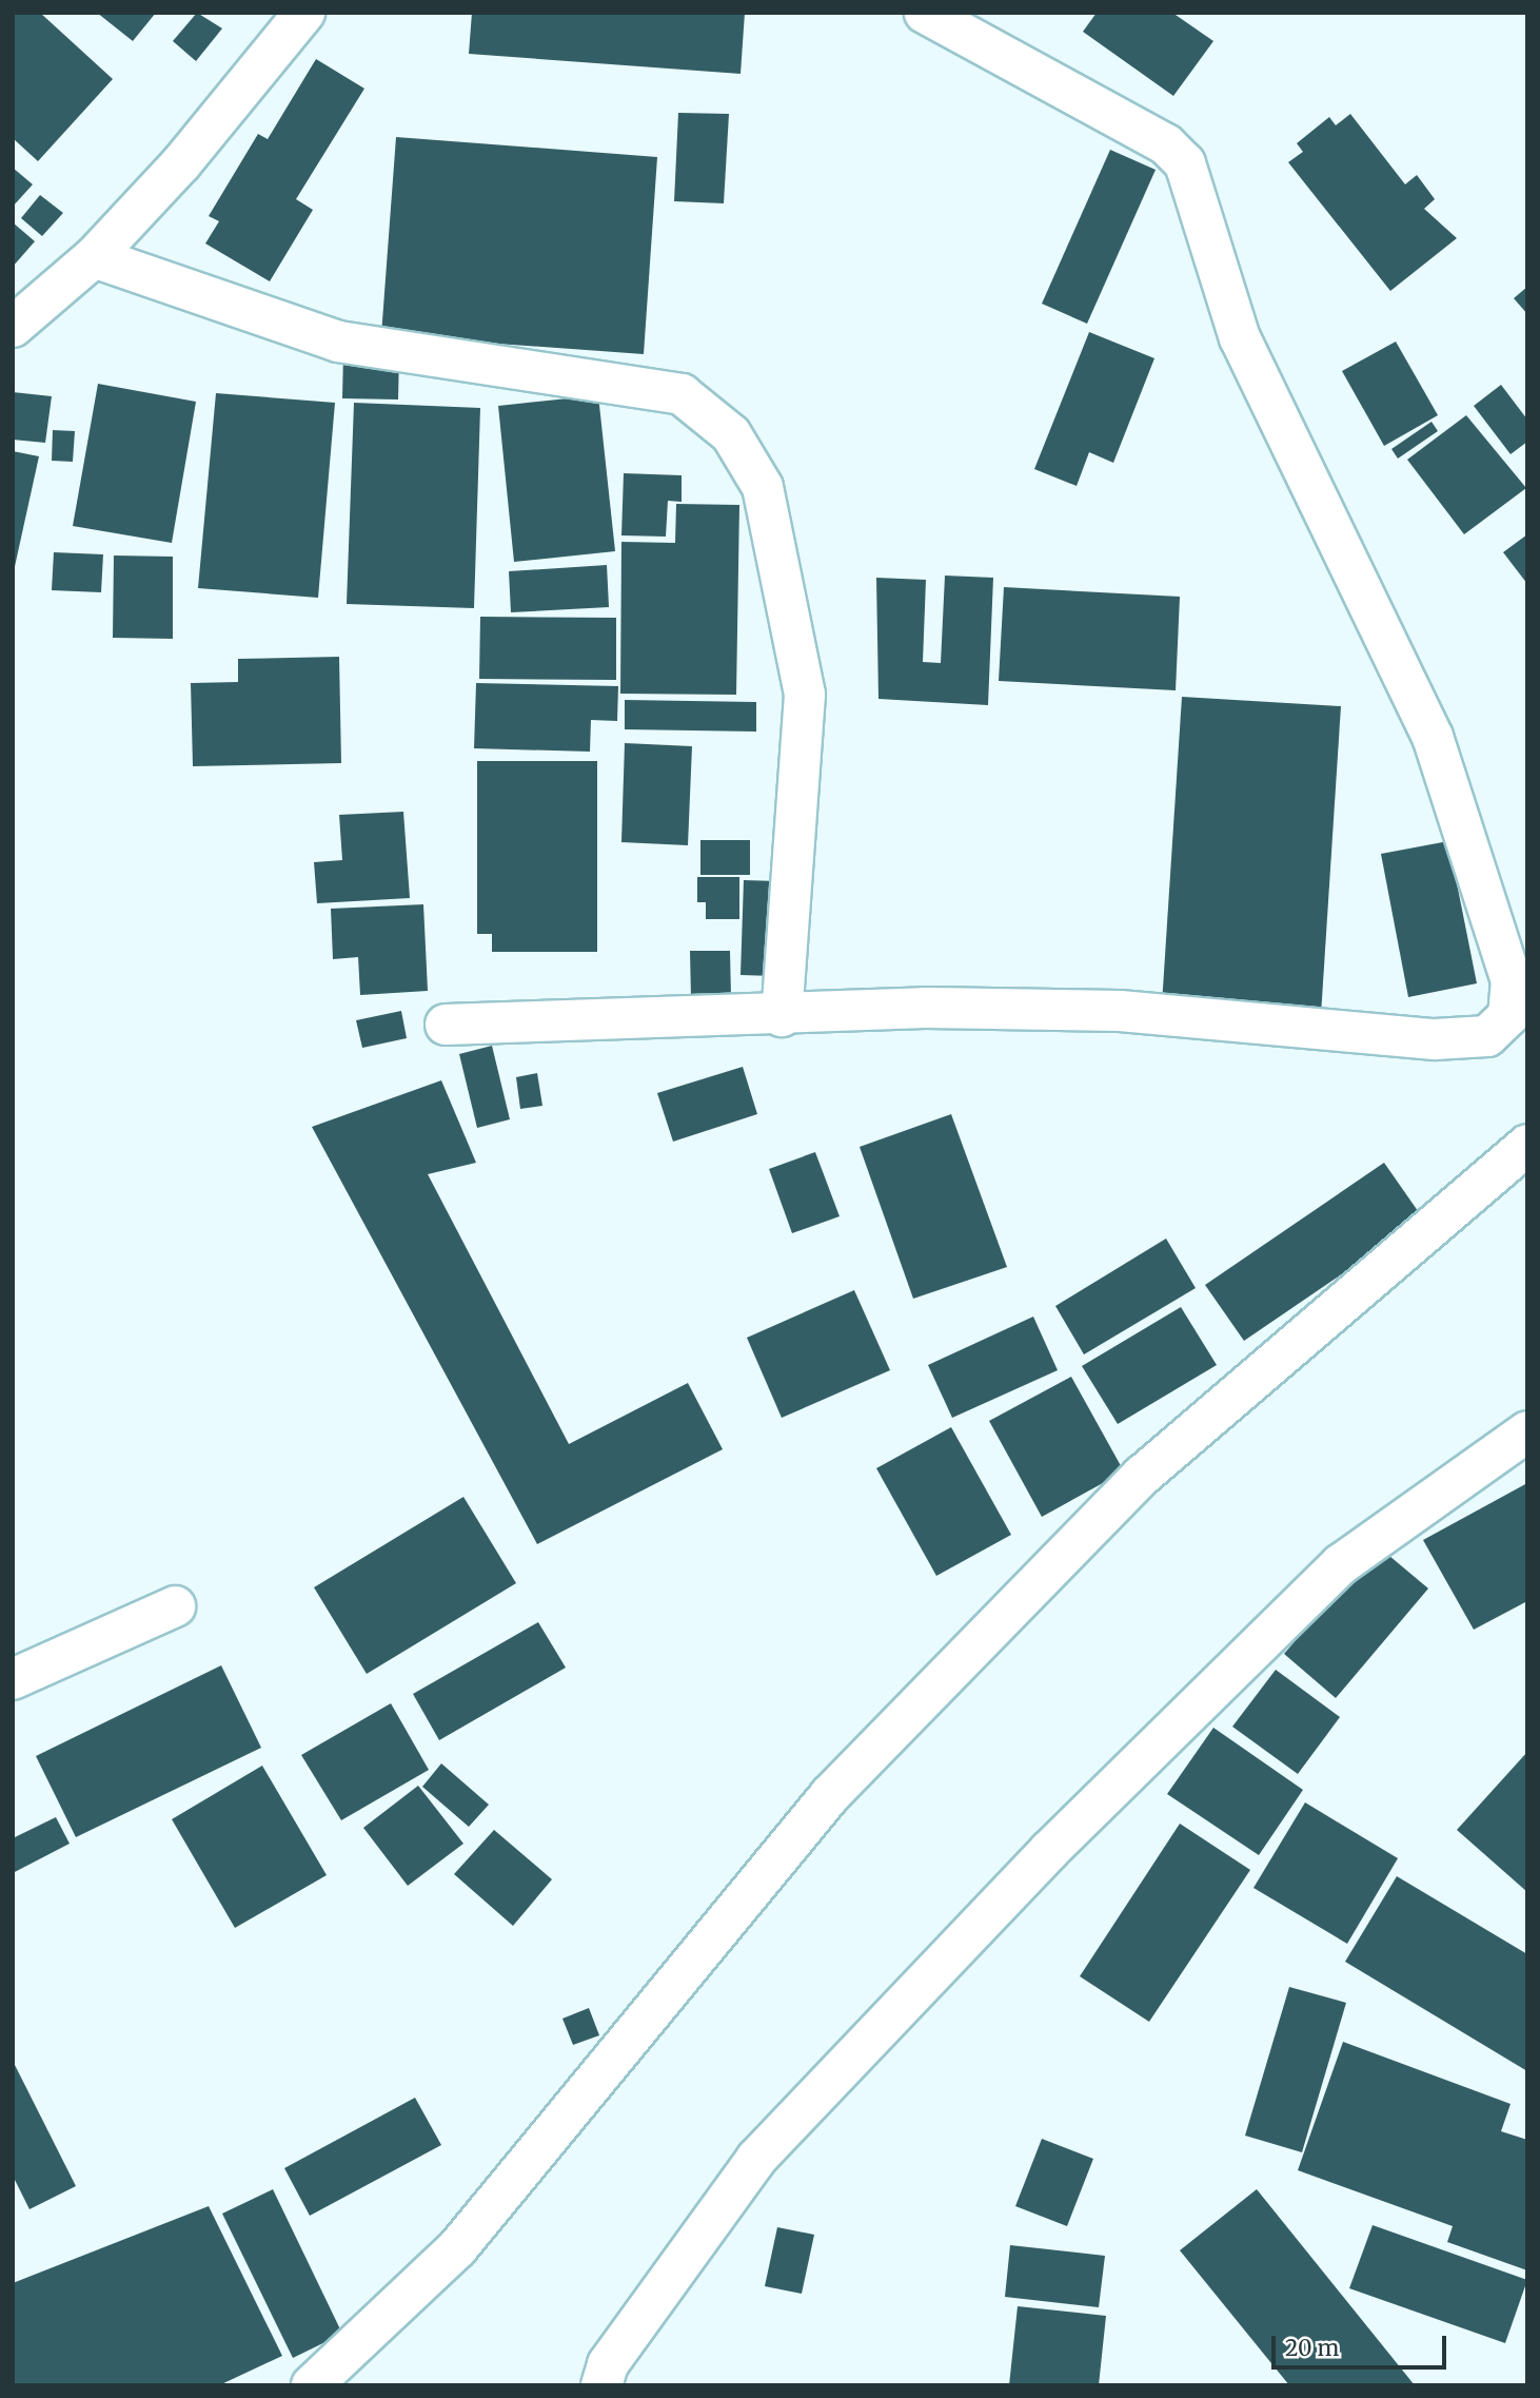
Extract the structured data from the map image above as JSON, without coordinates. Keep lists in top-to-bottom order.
{
  "scale_bar": "20 m"
}
